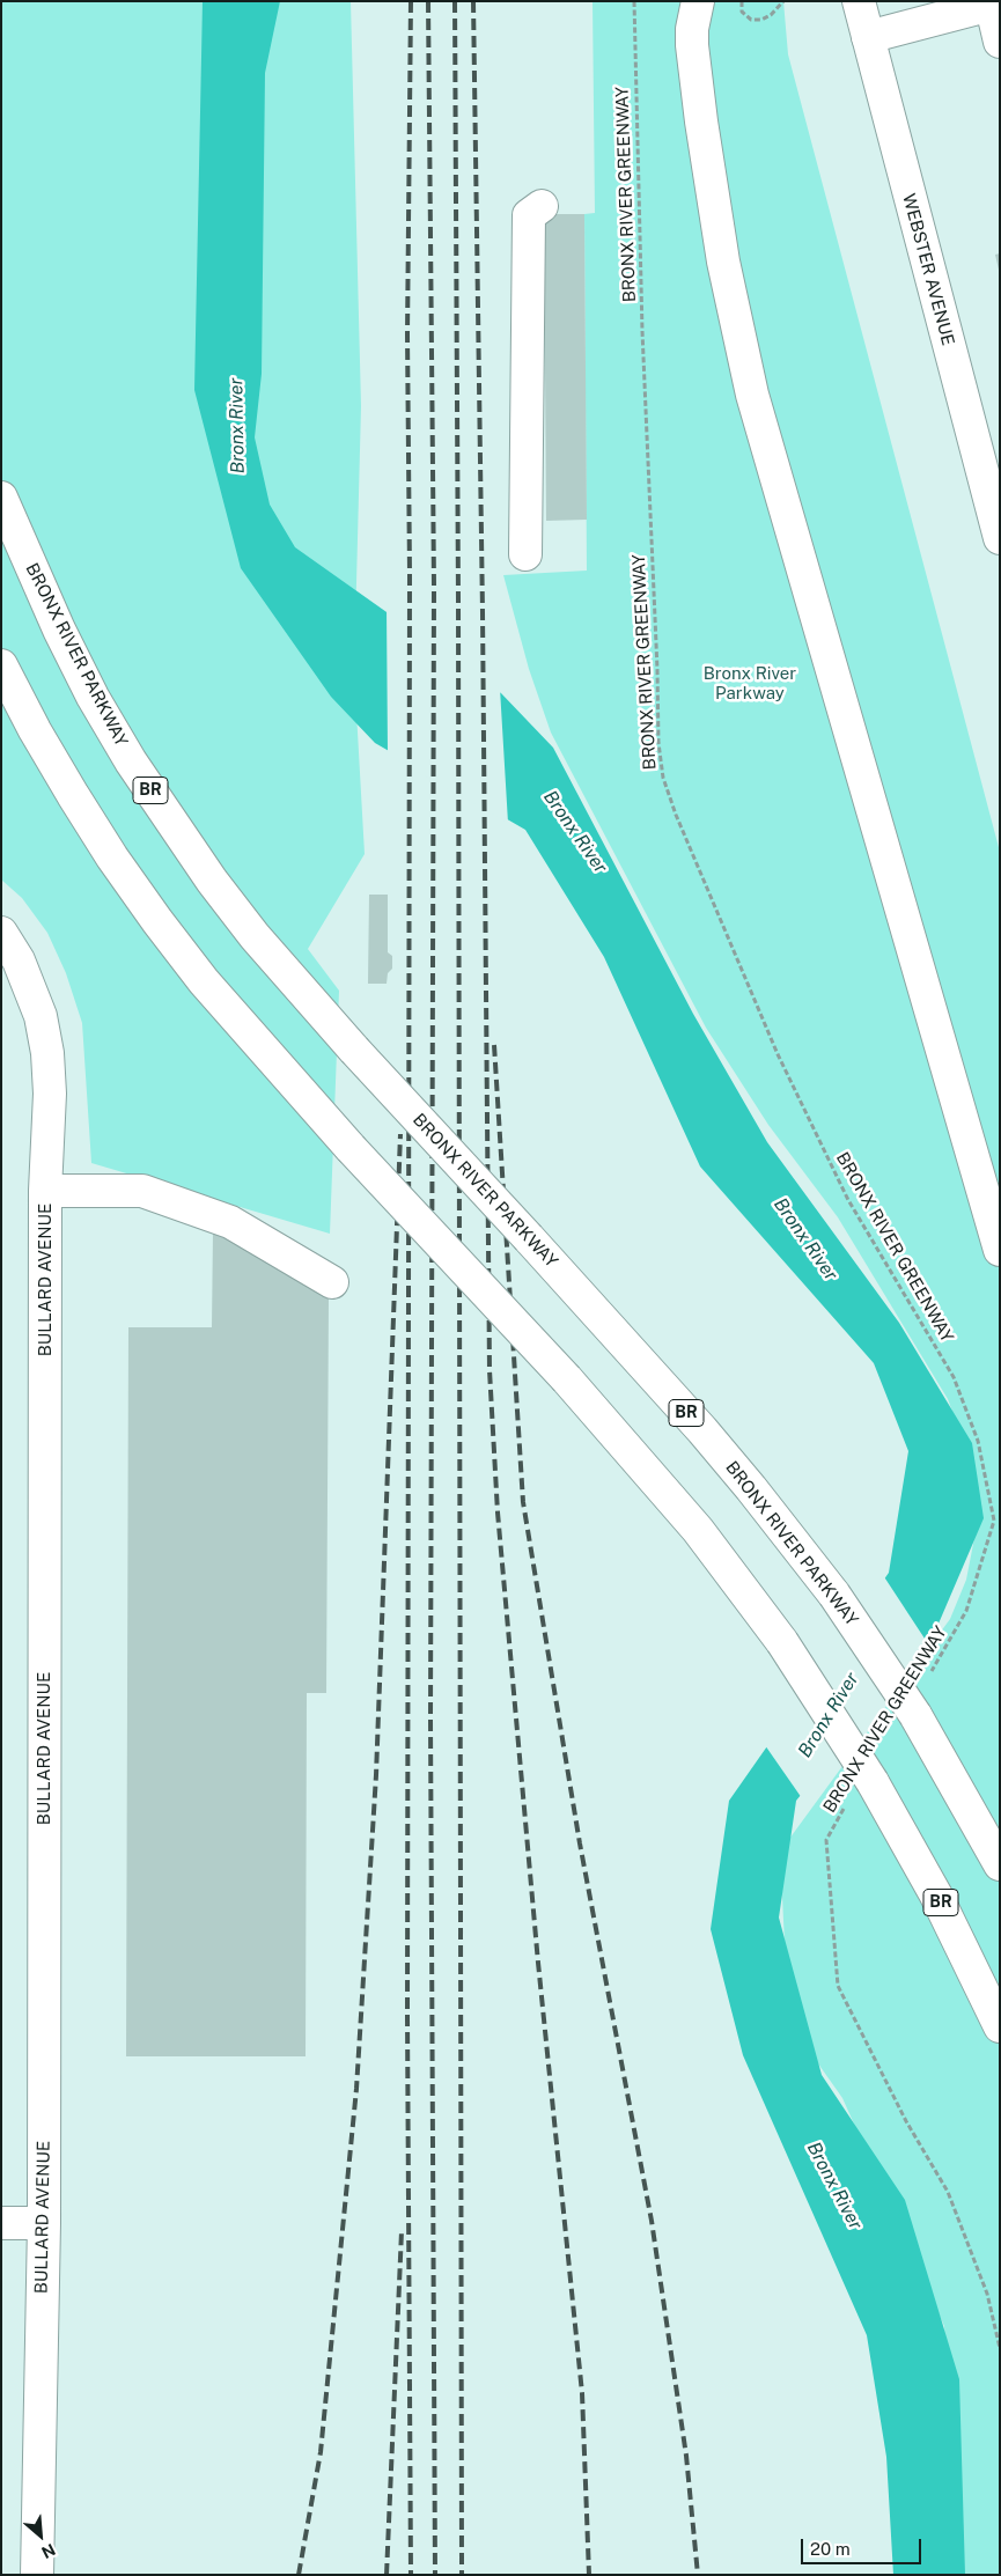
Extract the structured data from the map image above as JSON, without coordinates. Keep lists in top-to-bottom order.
{
  "streets": {
    "main road": [
      "WEBSTER AVENUE",
      "BRONX RIVER PARKWAY",
      "BR",
      "BULLARD AVENUE"
    ],
    "path": ["BRONX RIVER GREENWAY"]
  },
  "crossings": [
    ["BRONX RIVER GREENWAY", "BR"]
  ],
  "water": ["Bronx River"],
  "parks": ["Bronx River Parkway"],
  "scale_bar": "20 m",
  "north": "bottom right"
}
